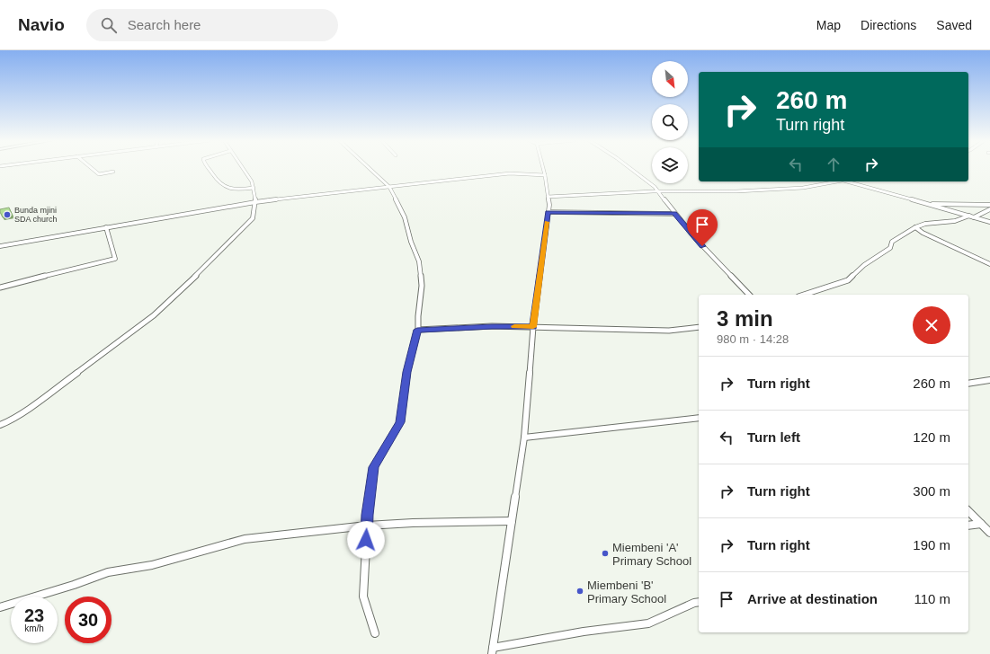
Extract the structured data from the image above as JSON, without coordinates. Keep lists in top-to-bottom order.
{
  "places": ["Bunda mjini SDA church", "Miembeni 'A' Primary School", "Miembeni 'B' Primary School"],
  "north": "bottom right",
  "page": {
    "header": "Navio",
    "search": "Search here",
    "nav": ["Map", "Directions", "Saved"],
    "turn": ["260 m", "Turn right"],
    "heading": ["3 min", "980 m · 14:28"],
    "list": [
      {
        "name": "Turn right",
        "value": "260 m"
      },
      {
        "name": "Turn left",
        "value": "120 m"
      },
      {
        "name": "Turn right",
        "value": "300 m"
      },
      {
        "name": "Turn right",
        "value": "190 m"
      },
      {
        "name": "Arrive at destination",
        "value": "110 m"
      }
    ],
    "speed": "23 km/h",
    "limit": "30"
  }
}
